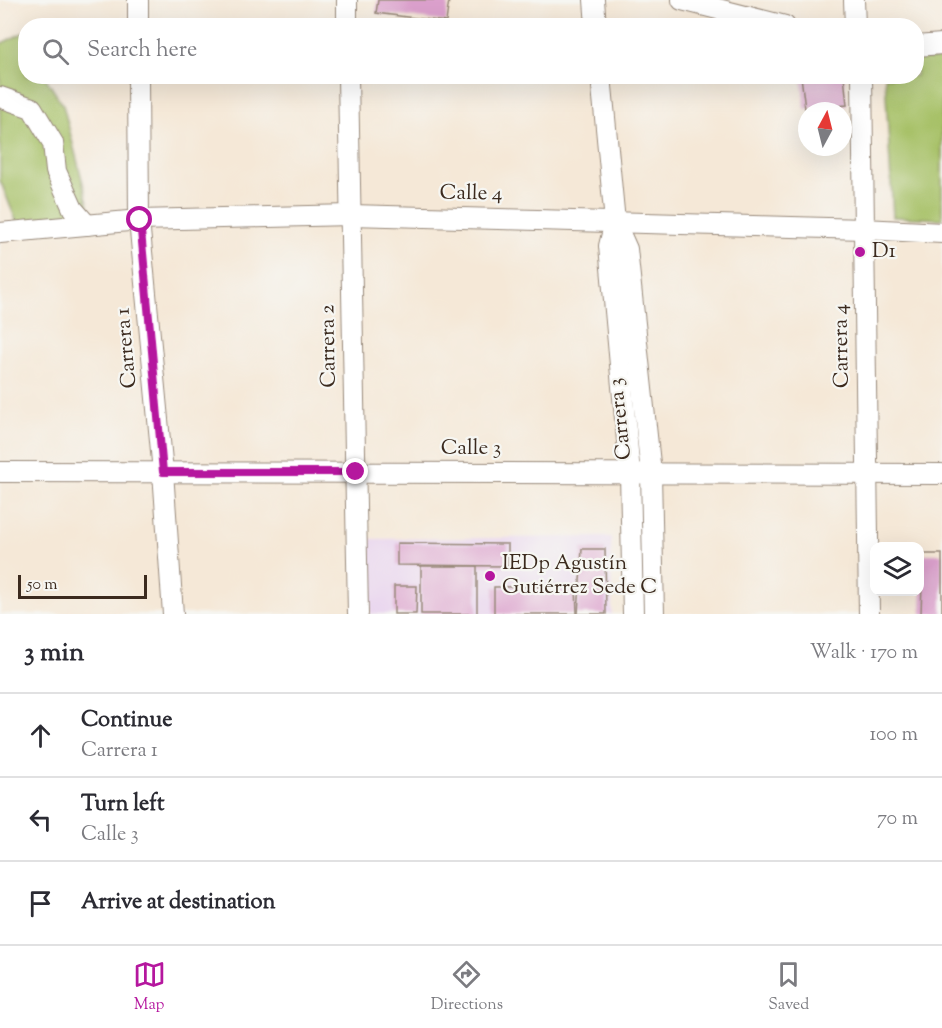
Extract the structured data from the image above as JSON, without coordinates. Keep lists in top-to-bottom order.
{
  "streets": {
    "street": [
      "Calle 4",
      "Carrera 2",
      "Carrera 4",
      "Carrera 1",
      "Carrera 3",
      "Calle 3"
    ]
  },
  "crossings": [
    ["Calle 4", "Carrera 2"],
    ["Calle 4", "Carrera 4"],
    ["Calle 4", "Carrera 1"],
    ["Calle 4", "Carrera 3"],
    ["Carrera 2", "Calle 3"],
    ["Carrera 4", "Calle 3"],
    ["Carrera 1", "Calle 3"],
    ["Carrera 3", "Calle 3"]
  ],
  "places": ["D1", "IEDp Agustín Gutiérrez Sede C"],
  "scale_bar": "50 m",
  "north": "top",
  "page": {
    "search": "Search here",
    "scale": "50 m",
    "heading": ["3 min", "Walk · 170 m"],
    "list": [
      ["Continue", "Carrera 1", "100 m"],
      ["Turn left", "Calle 3", "70 m"],
      "Arrive at destination"
    ],
    "nav": ["Map", "Directions", "Saved"]
  }
}
